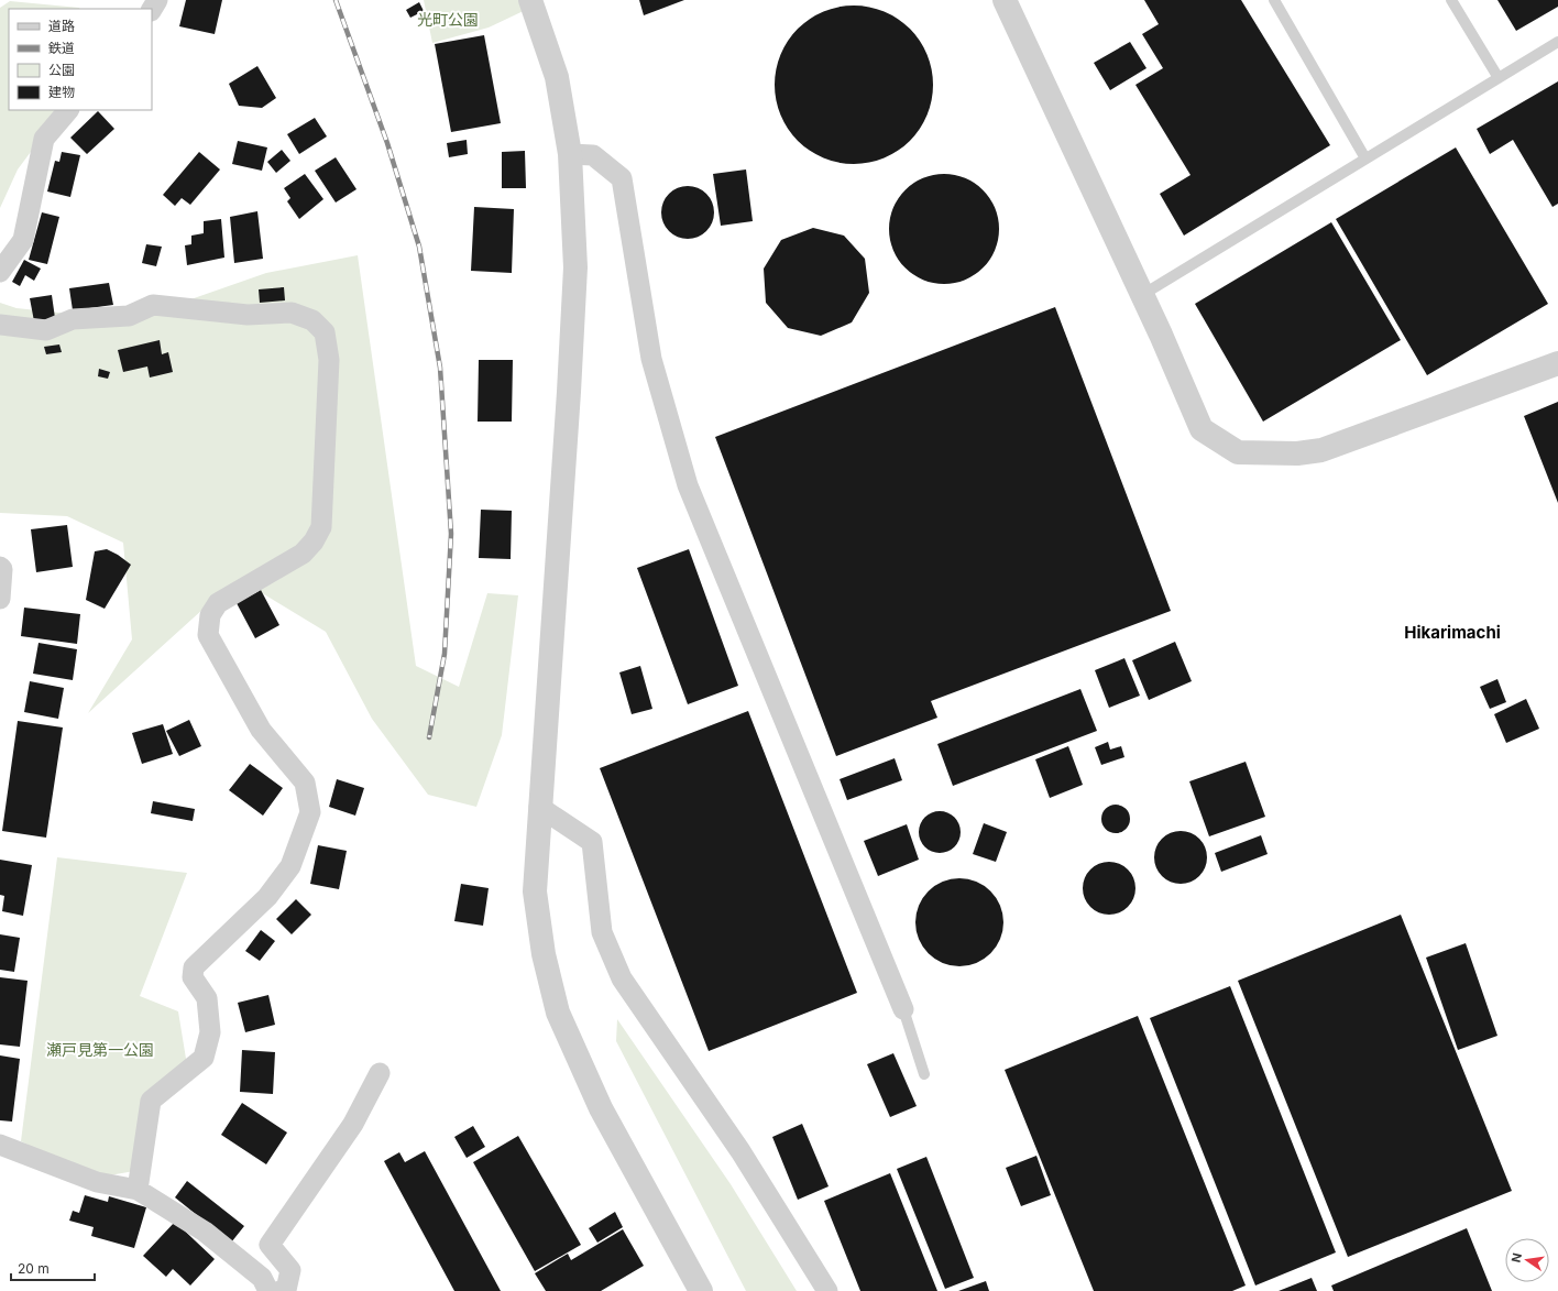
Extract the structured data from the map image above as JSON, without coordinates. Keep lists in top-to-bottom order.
{
  "districts": ["Hikarimachi"],
  "parks": ["光町公園", "瀬戸見第一公園"],
  "legend": [
    "道路",
    "鉄道",
    "公園",
    "建物"
  ],
  "scale_bar": "20 m",
  "north": "left"
}
